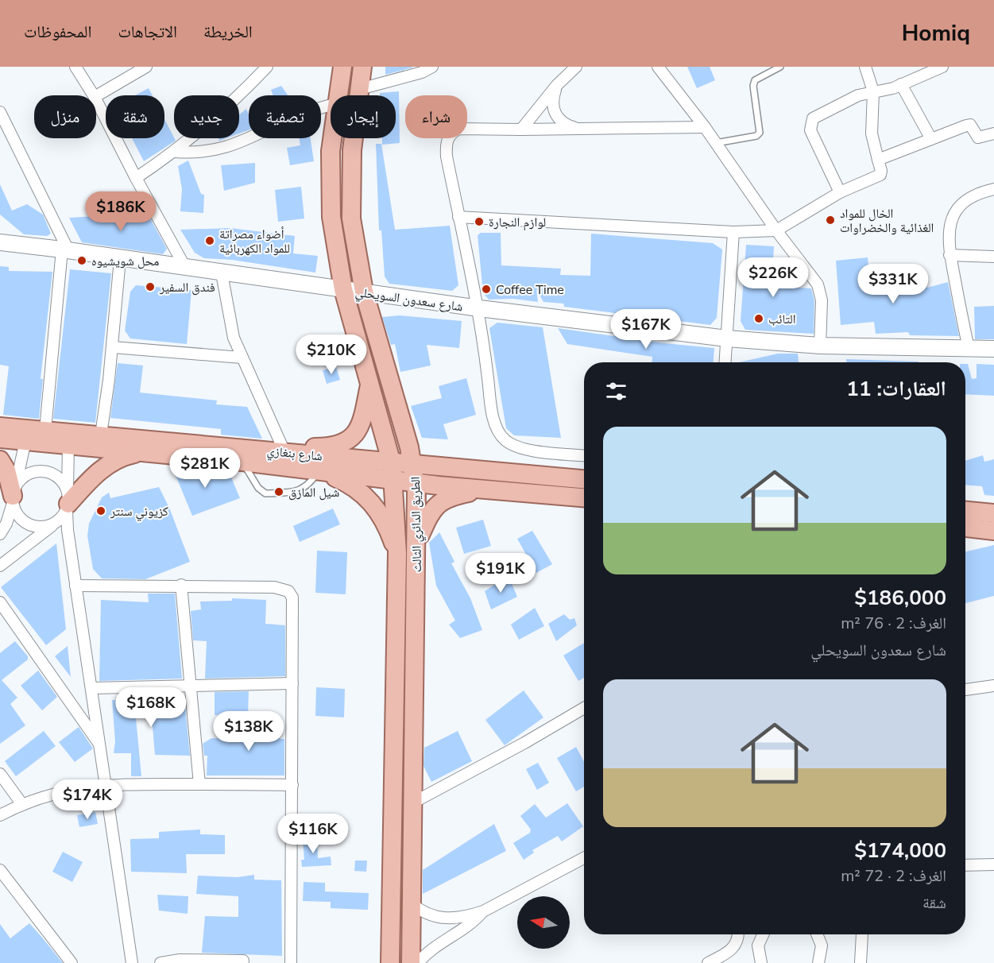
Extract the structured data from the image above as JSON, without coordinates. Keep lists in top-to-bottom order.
{
  "streets": {
    "main road": ["شارع سعدون السويحلي", "شارع بنغازي", "الطريق الدائري الثالث"]
  },
  "crossings": [
    ["شارع سعدون السويحلي", "الطريق الدائري الثالث"],
    ["شارع بنغازي", "الطريق الدائري الثالث"]
  ],
  "places": [
    "الخال للمواد الغذائية والخضراوات",
    "لوازم النجارة",
    "أضواء مصراتة للمواد الكهربائية",
    "محل شويشيوه",
    "فندق السفير",
    "Coffee Time",
    "التائب",
    "شيل المازق",
    "كزيوني سنتر"
  ],
  "north": "left",
  "page": {
    "header": "Homiq",
    "nav": ["الخريطة", "الاتجاهات", "المحفوظات"],
    "chip": [
      "شراء",
      "إيجار",
      "تصفية",
      "جديد",
      "شقة",
      "منزل"
    ],
    "price": [
      "$186K",
      "$226K",
      "$331K",
      "$167K",
      "$210K",
      "$281K",
      "$191K",
      "$168K",
      "$138K",
      "$174K",
      "$116K"
    ],
    "heading": "العقارات: 11",
    "list": [
      {
        "name": "$186,000",
        "note": "الغرف: 2 · 76 m² · شارع سعدون السويحلي"
      },
      {
        "name": "$174,000",
        "note": "الغرف: 2 · 72 m² · شقة"
      }
    ]
  }
}
